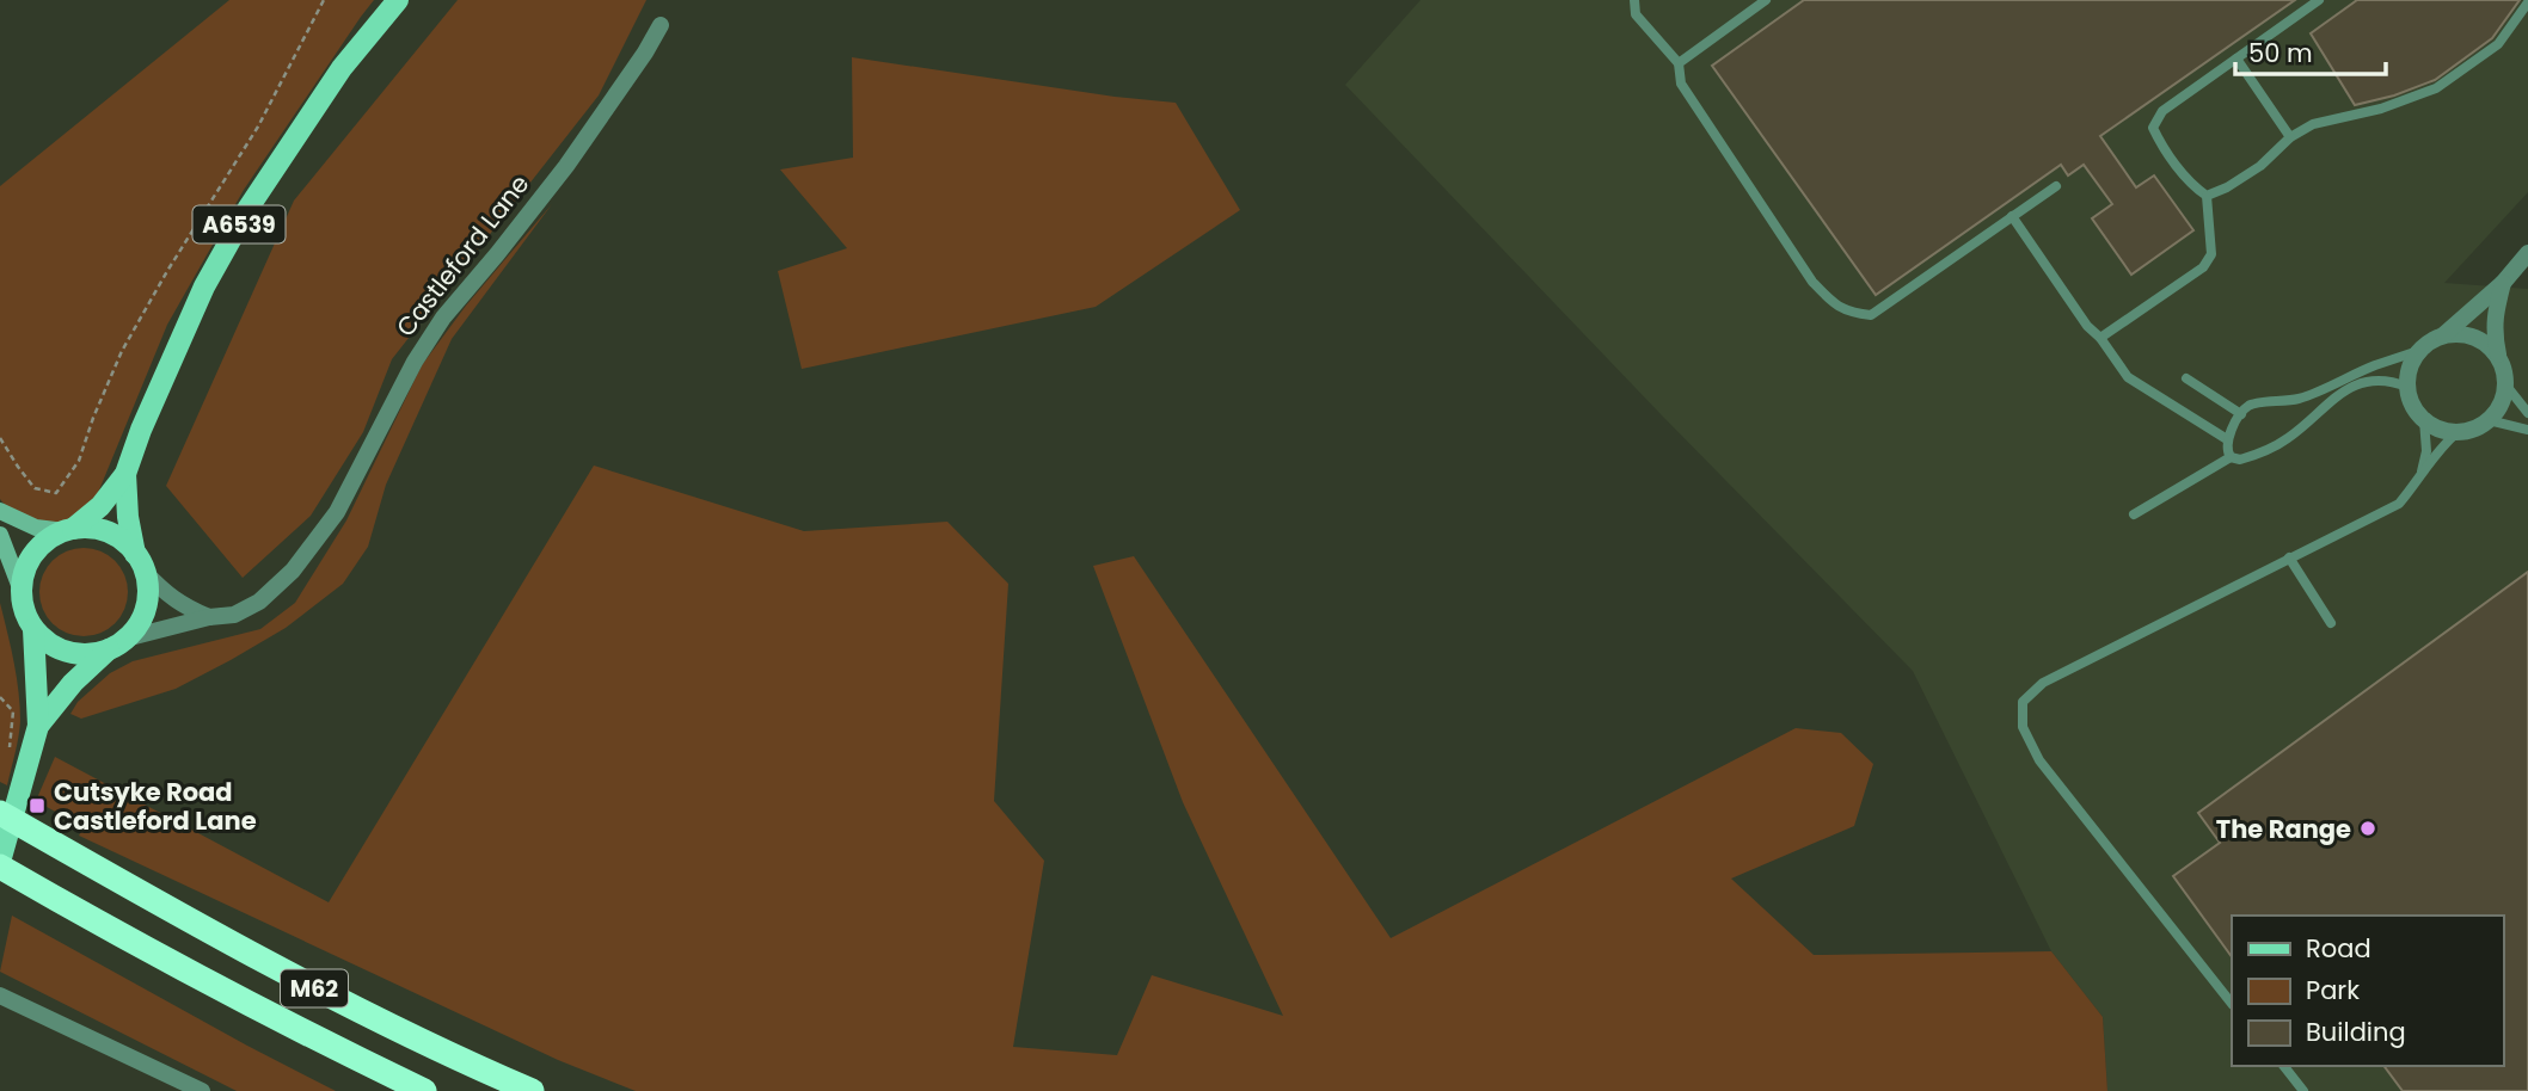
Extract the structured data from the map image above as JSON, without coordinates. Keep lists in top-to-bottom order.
{
  "streets": {
    "highway": ["M62"],
    "main road": ["A6539"],
    "street": ["Castleford Lane"]
  },
  "crossings": [
    ["A6539", "Castleford Lane"]
  ],
  "places": {
    "transit": ["Cutsyke Road Castleford Lane"],
    "other": ["The Range"]
  },
  "legend": ["Road", "Park", "Building"],
  "scale_bar": "50 m"
}
